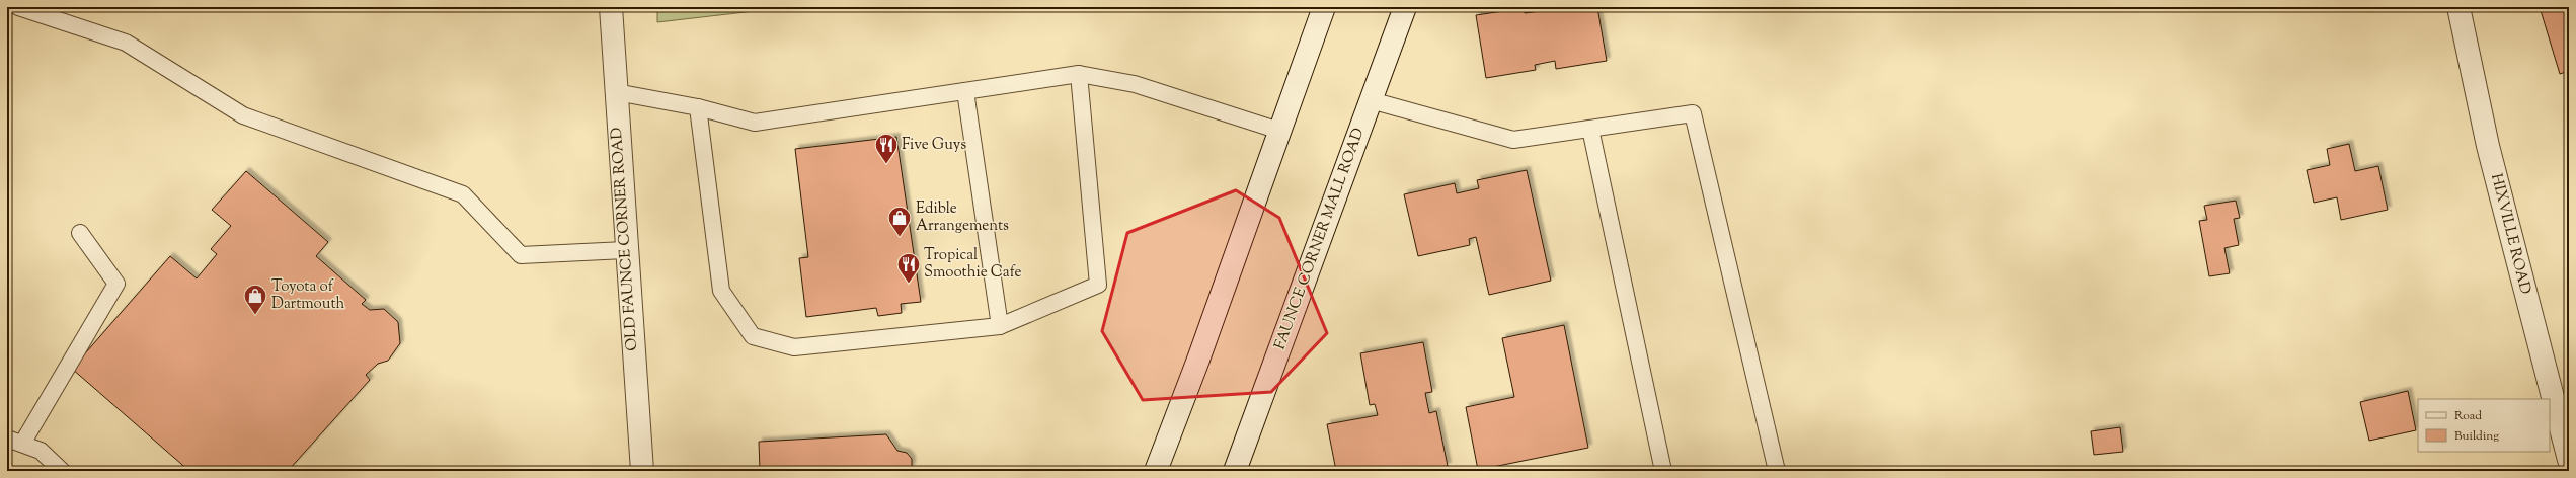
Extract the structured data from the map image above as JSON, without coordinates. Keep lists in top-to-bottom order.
{
  "streets": {
    "main road": ["HIXVILLE ROAD", "OLD FAUNCE CORNER ROAD", "FAUNCE CORNER MALL ROAD"]
  },
  "places": {
    "restaurant": ["Five Guys", "Tropical Smoothie Cafe"],
    "shop": ["Edible Arrangements", "Toyota of Dartmouth"]
  },
  "legend": ["Road", "Building"]
}
